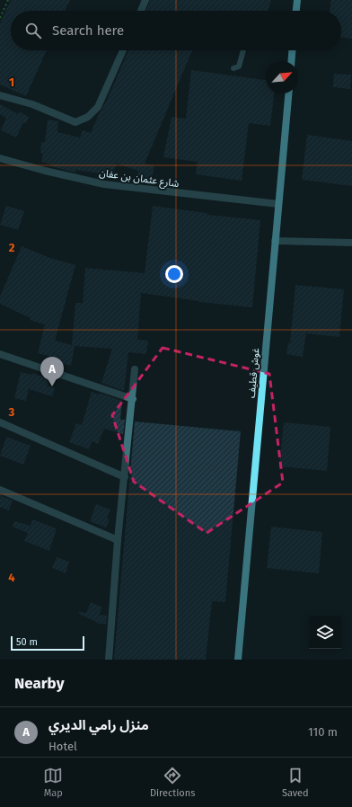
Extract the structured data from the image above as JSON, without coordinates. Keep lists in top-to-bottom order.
{
  "streets": {
    "main road": ["غوش قطيف"],
    "street": ["شارع عثمان بن عفان"]
  },
  "crossings": [
    ["شارع عثمان بن عفان", "غوش قطيف"]
  ],
  "scale_bar": "50 m",
  "north": "top right",
  "page": {
    "search": "Search here",
    "pins": "A",
    "scale": "50 m",
    "heading": "Nearby",
    "list": [
      {
        "mark": "A",
        "name": "منزل رامي الديري",
        "note": "Hotel",
        "value": "110 m"
      }
    ],
    "nav": ["Map", "Directions", "Saved"]
  },
  "grid": {
    "rows": [
      "1",
      "2",
      "3",
      "4"
    ]
  }
}
